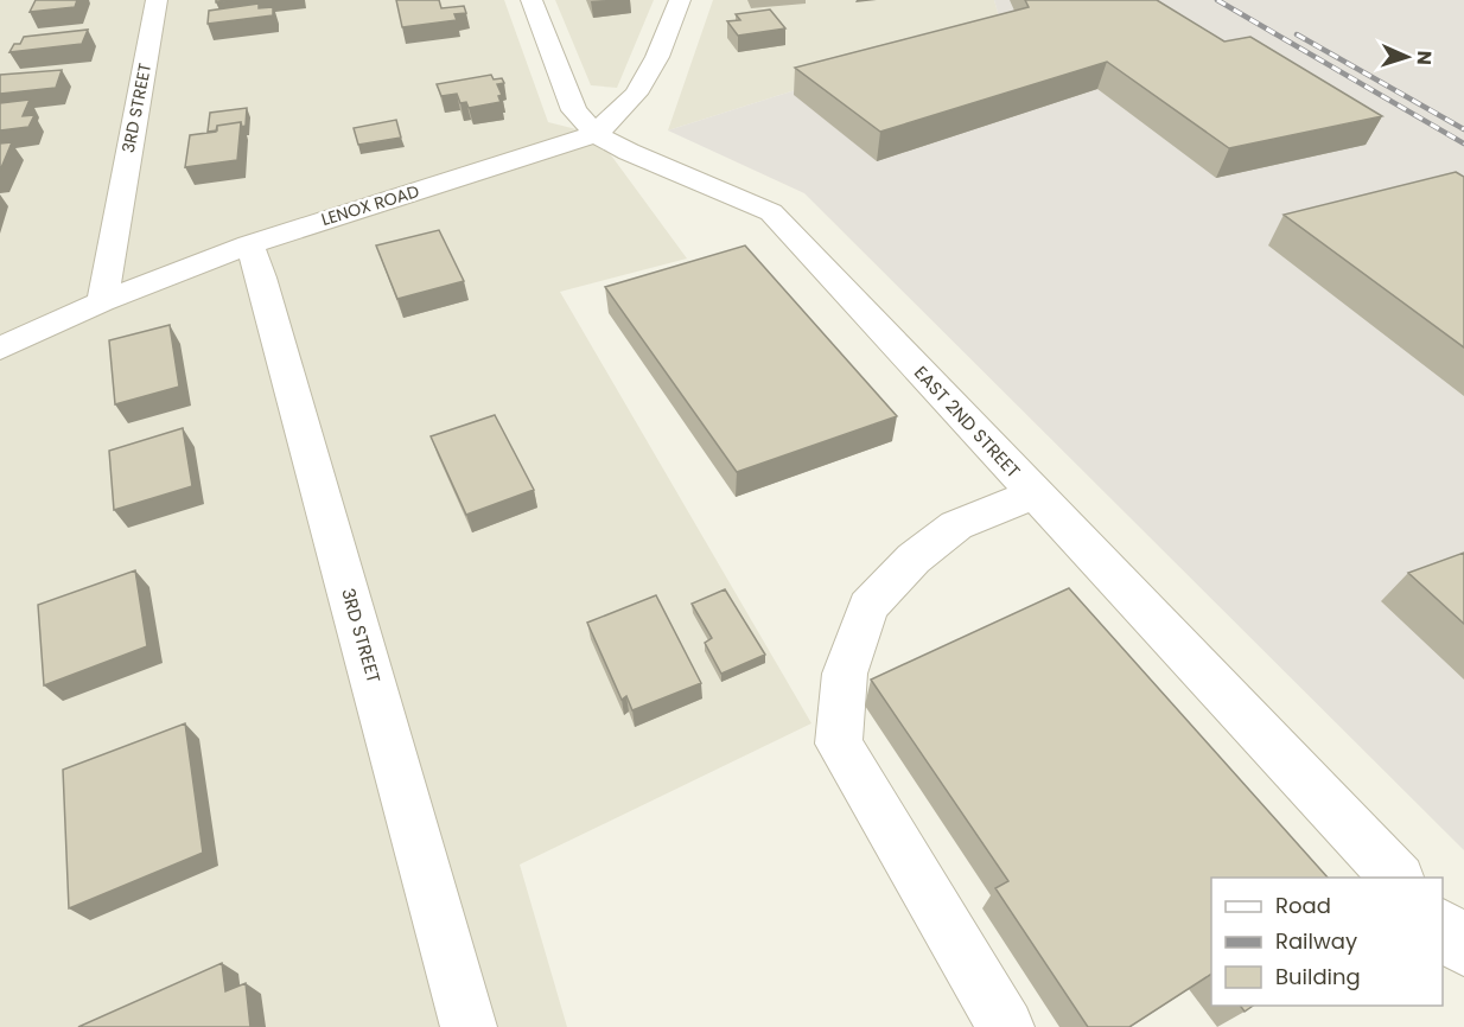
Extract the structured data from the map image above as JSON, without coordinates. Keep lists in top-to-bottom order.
{
  "streets": {
    "street": ["3RD STREET", "LENOX ROAD", "EAST 2ND STREET"]
  },
  "crossings": [
    ["3RD STREET", "LENOX ROAD"],
    ["LENOX ROAD", "EAST 2ND STREET"]
  ],
  "legend": ["Road", "Railway", "Building"],
  "north": "right"
}
